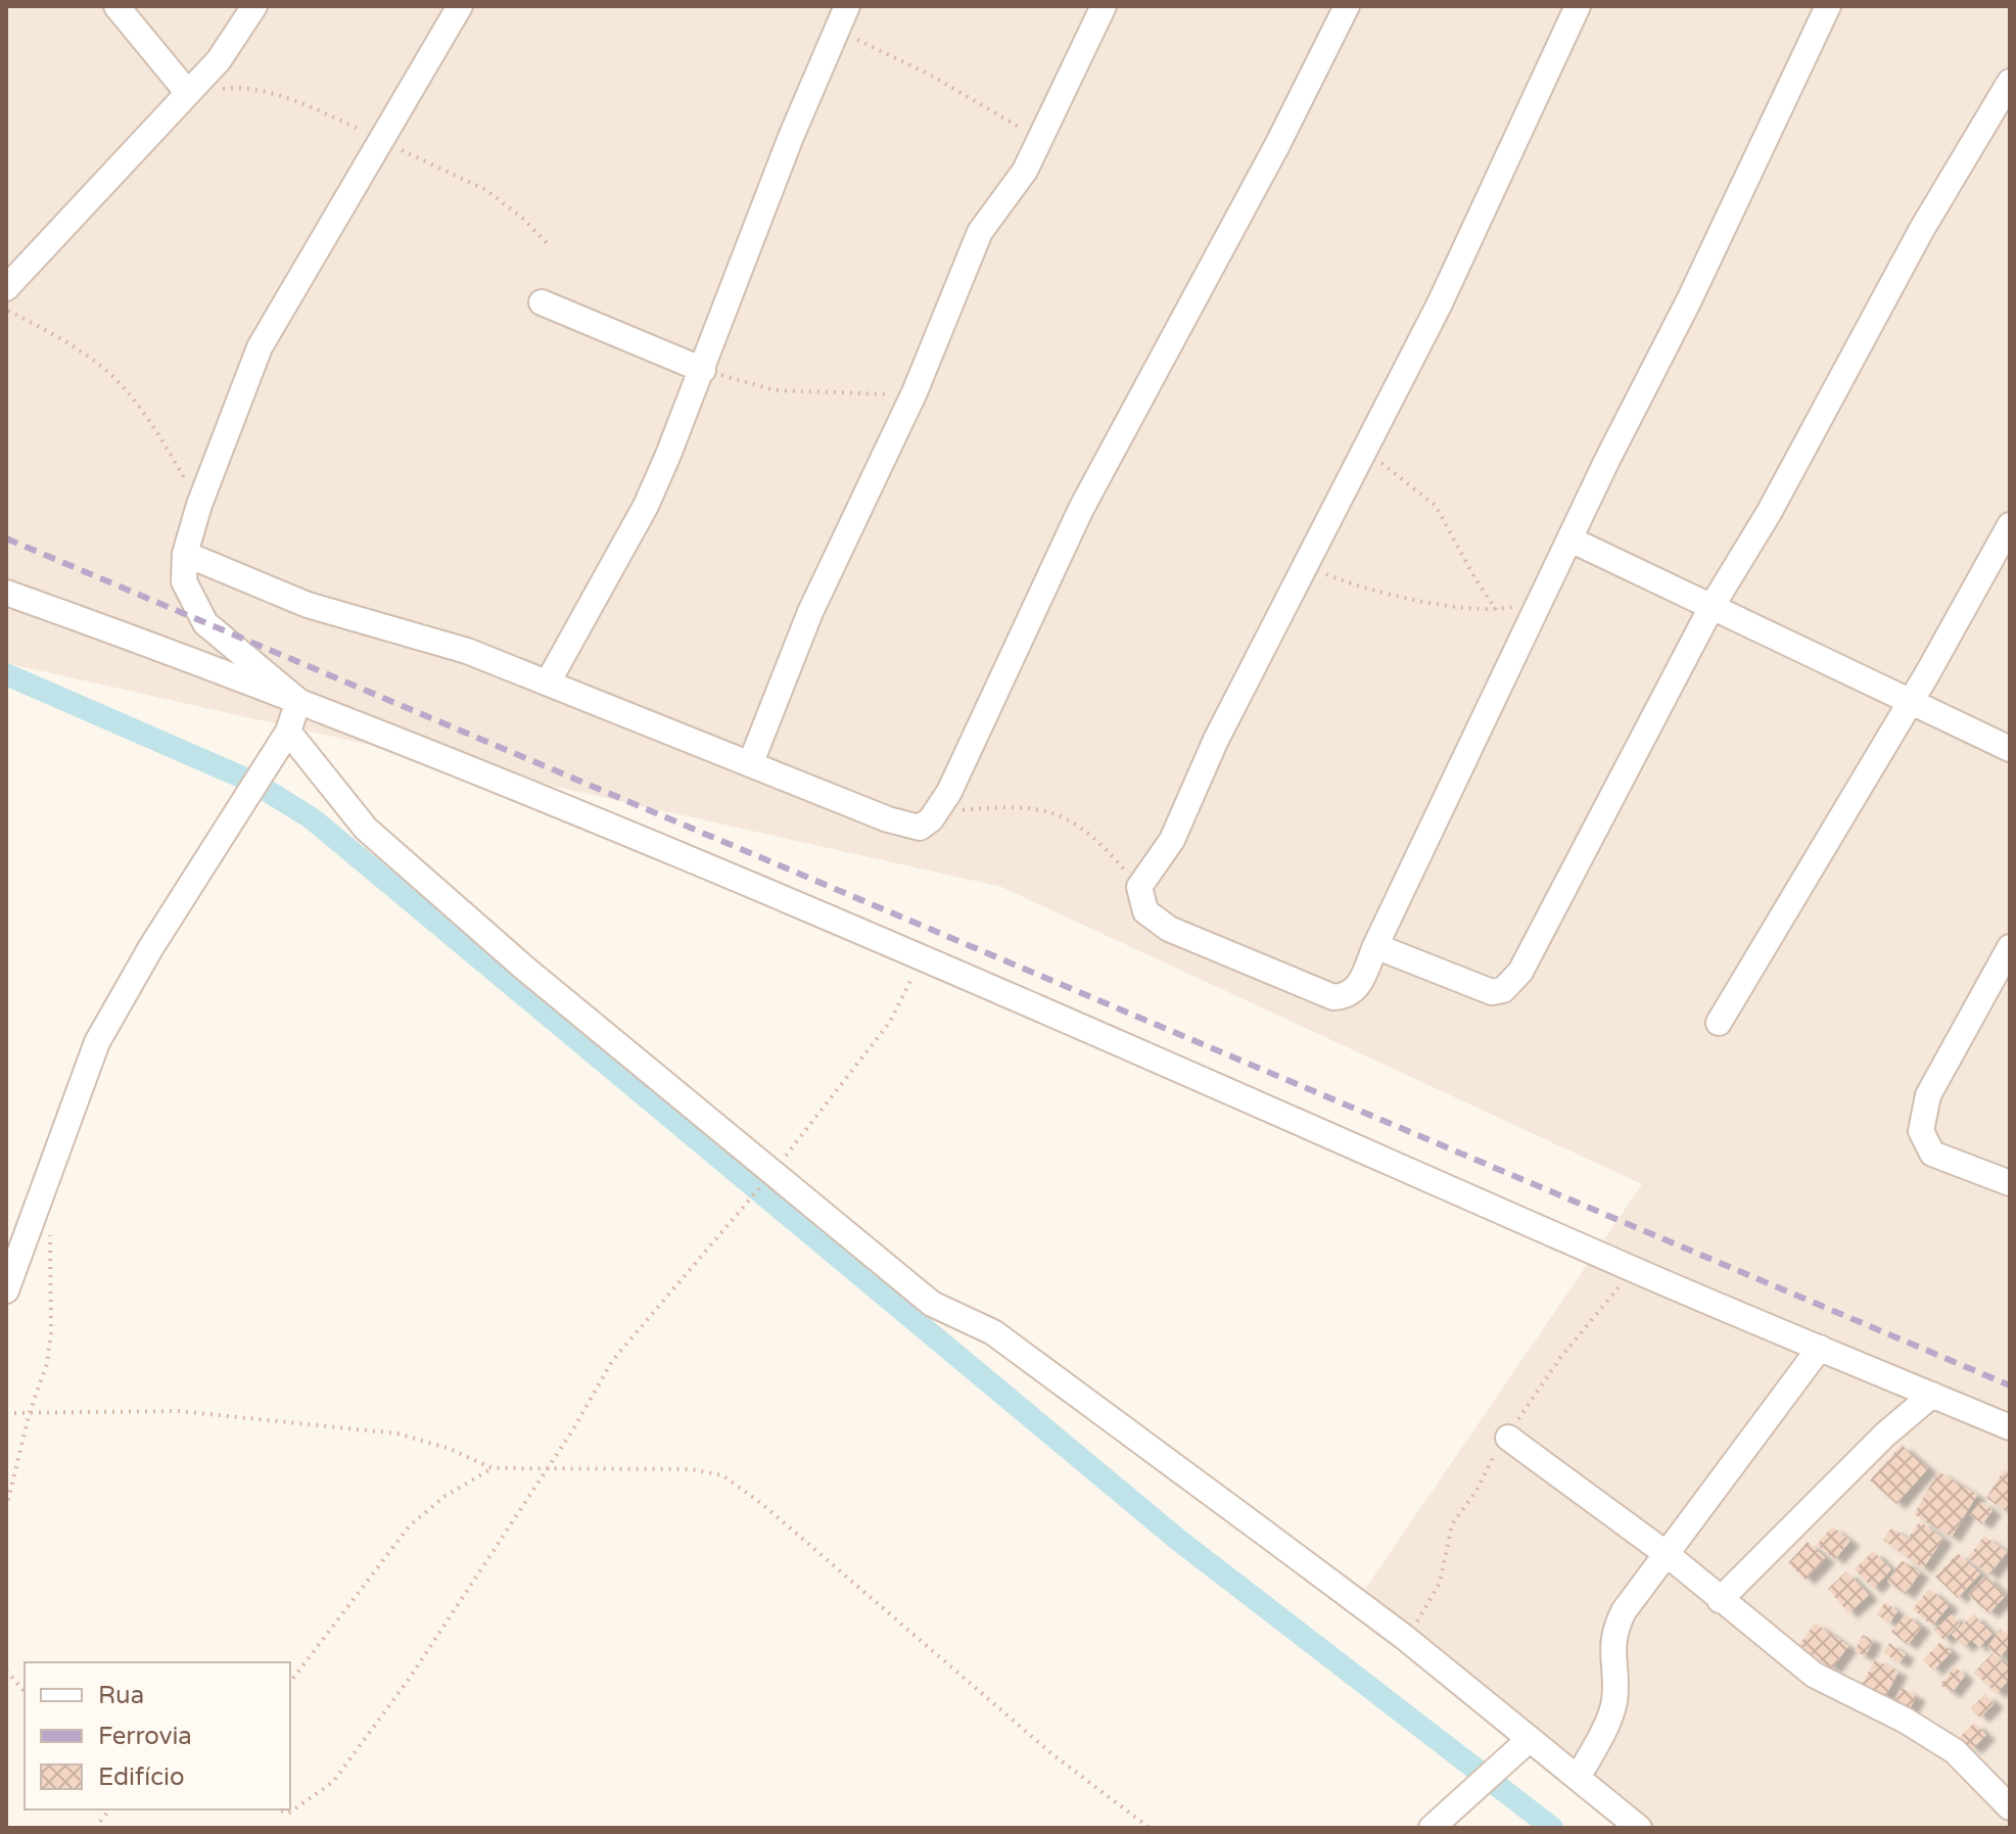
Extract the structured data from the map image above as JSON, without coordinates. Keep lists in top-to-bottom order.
{
  "legend": ["Rua", "Ferrovia", "Edifício"]
}
